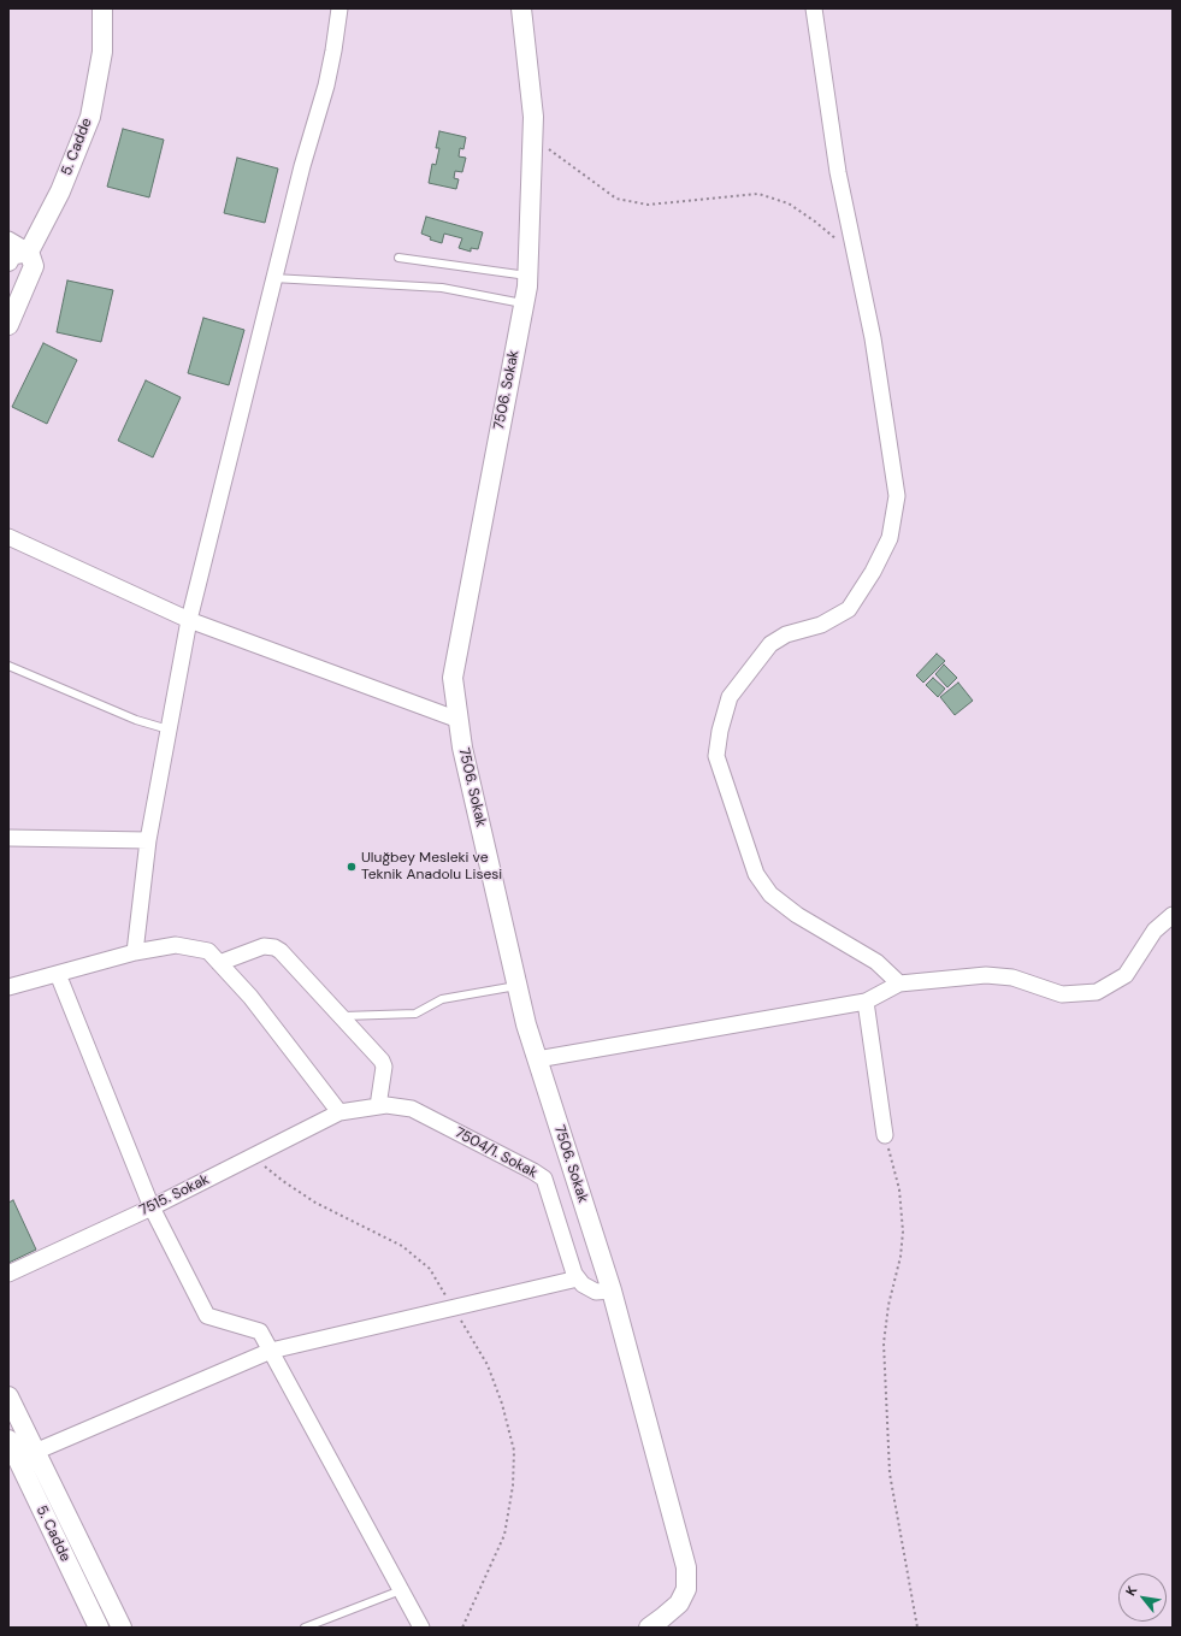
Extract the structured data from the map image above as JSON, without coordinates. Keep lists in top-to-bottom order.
{
  "streets": {
    "street": [
      "5. Cadde",
      "7506. Sokak",
      "7504/1. Sokak",
      "7515. Sokak"
    ]
  },
  "crossings": [
    ["7504/1. Sokak", "7515. Sokak"]
  ],
  "places": ["Uluğbey Mesleki ve Teknik Anadolu Lisesi"],
  "north": "top left"
}
